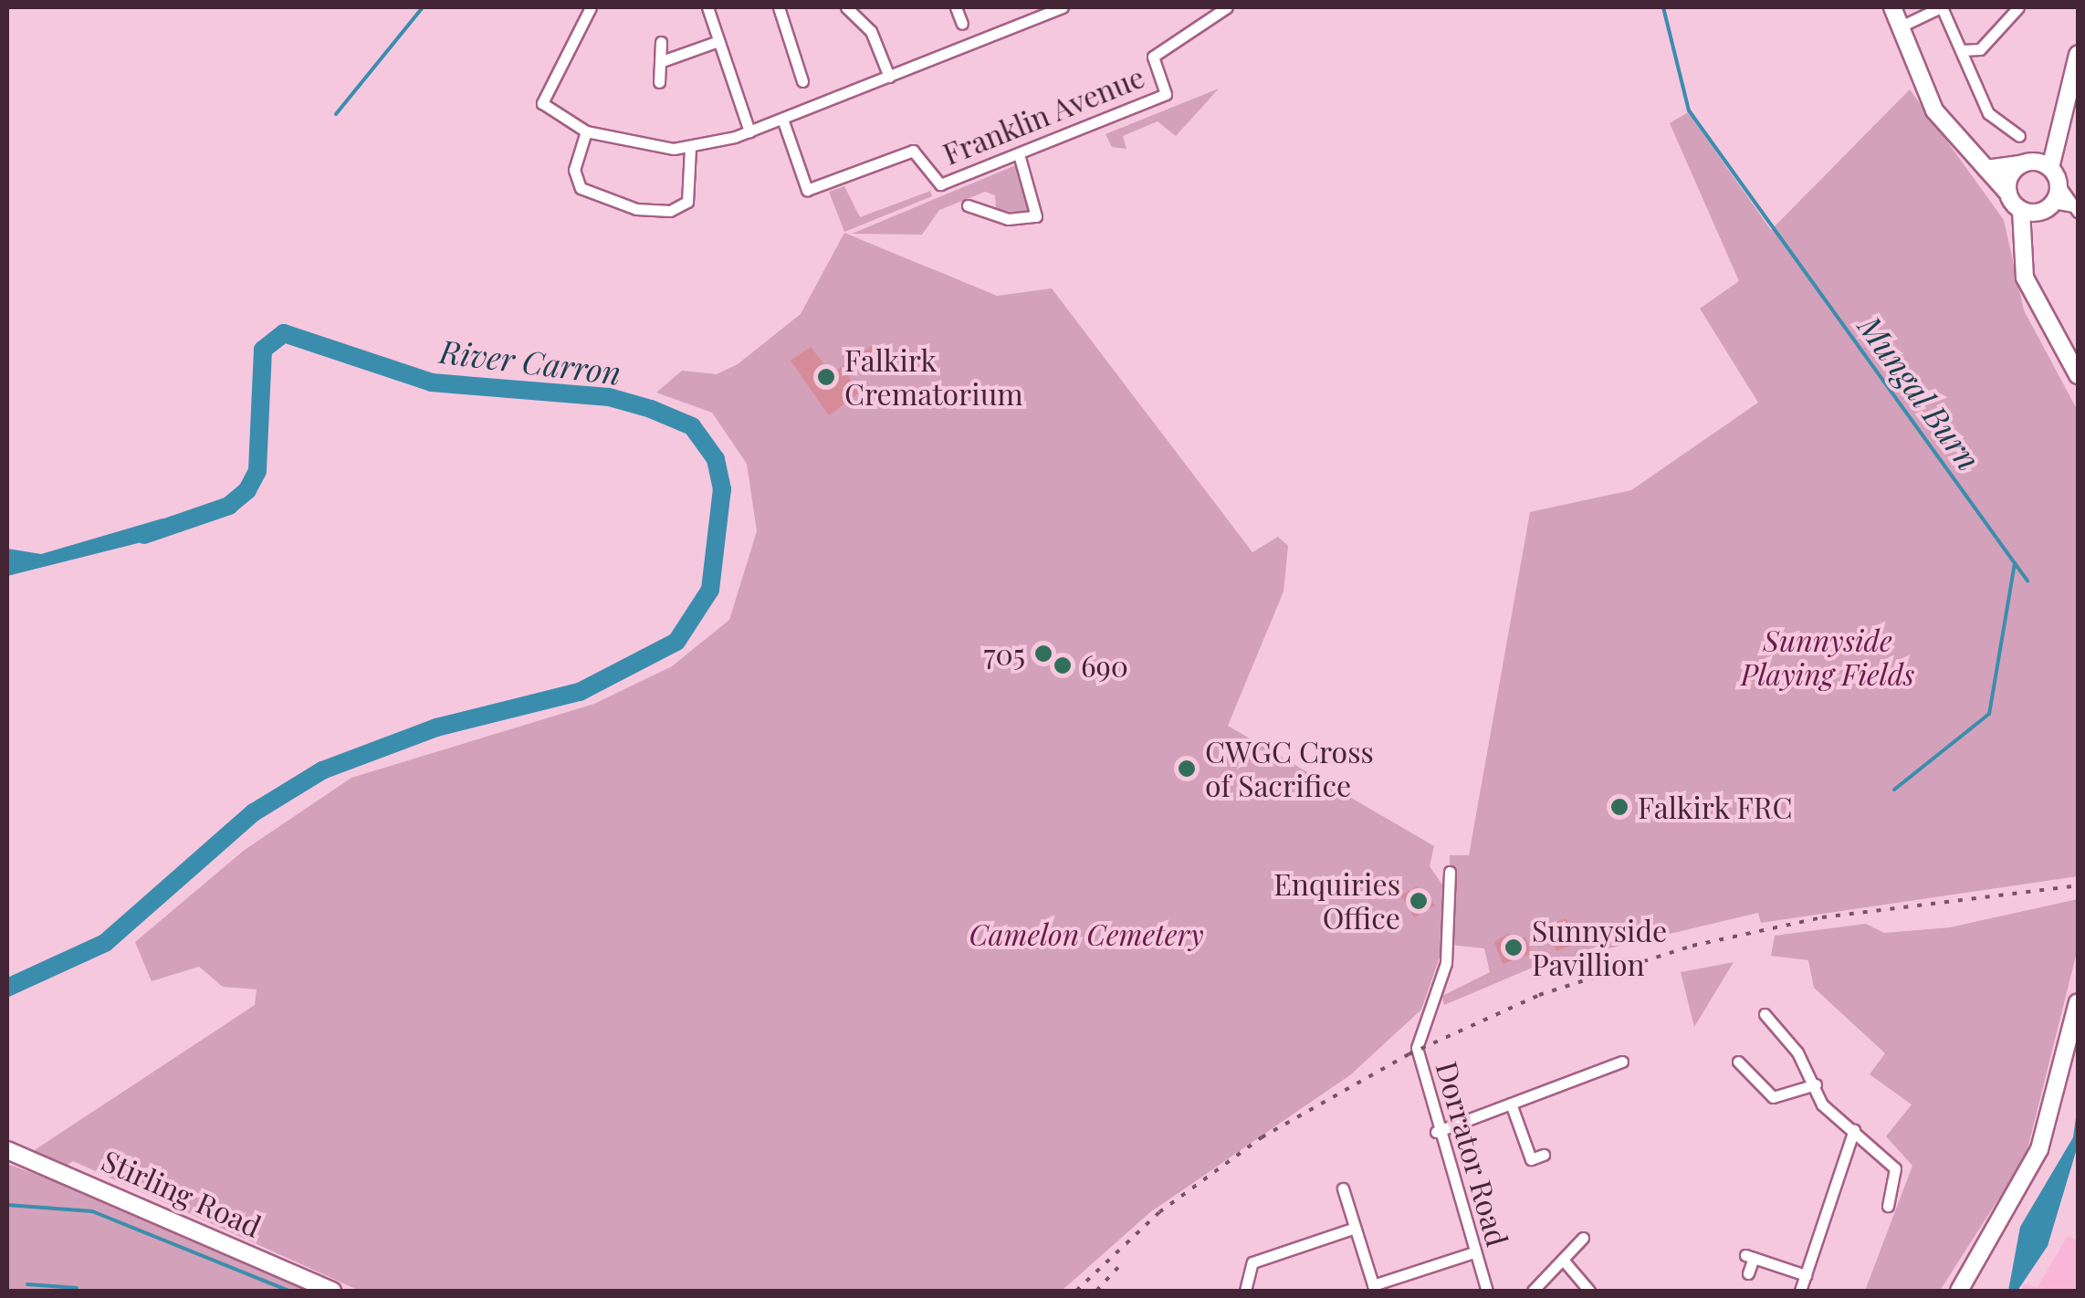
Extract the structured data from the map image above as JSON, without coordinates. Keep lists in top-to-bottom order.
{
  "streets": {
    "main road": ["Stirling Road"],
    "street": ["Franklin Avenue", "Dorrator Road"]
  },
  "water": ["River Carron", "Mungal Burn"],
  "parks": ["Sunnyside Playing Fields", "Camelon Cemetery"],
  "places": [
    "Falkirk Crematorium",
    "705",
    "690",
    "CWGC Cross of Sacrifice",
    "Falkirk FRC",
    "Enquiries Office",
    "Sunnyside Pavillion"
  ]
}
